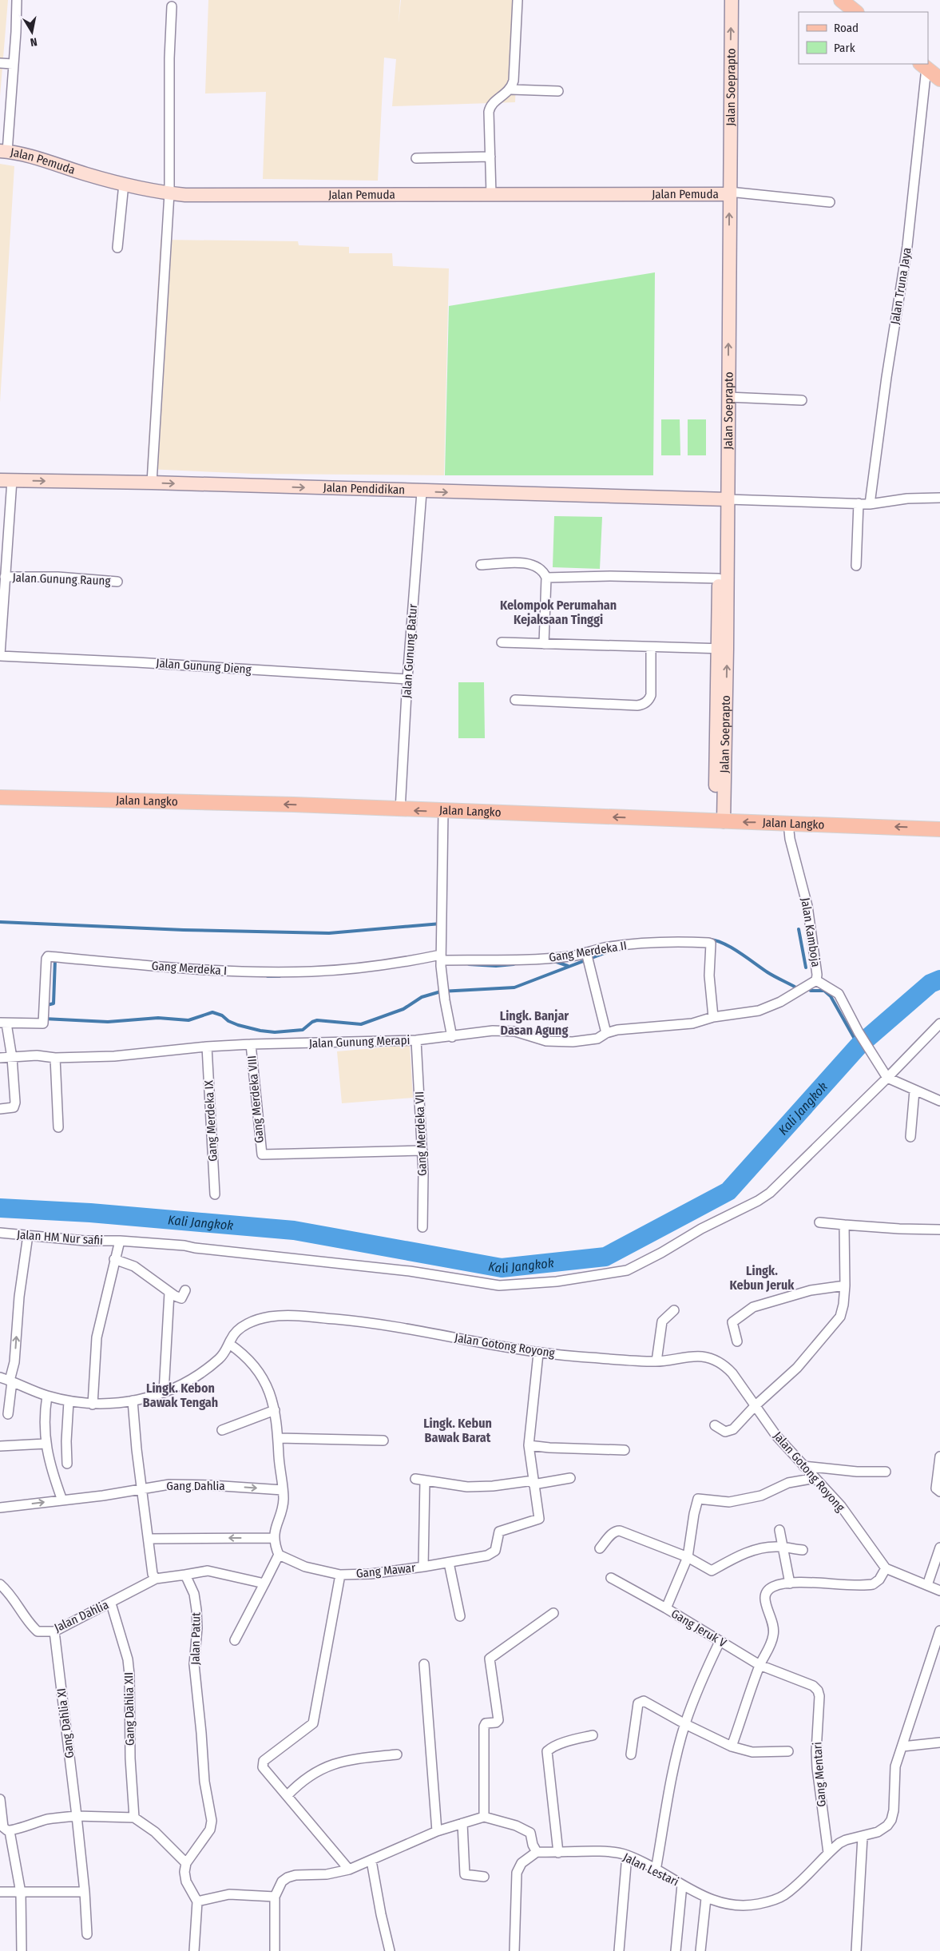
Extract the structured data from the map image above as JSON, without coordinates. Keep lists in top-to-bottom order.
{
  "streets": {
    "main road": [
      "Jalan Soeprapto",
      "Jalan Pemuda",
      "Jalan Pendidikan",
      "Jalan Langko"
    ],
    "street": [
      "Jalan Truna Jaya",
      "Jalan Gunung Raung",
      "Jalan Gunung Batur",
      "Jalan Gunung Dieng",
      "Jalan Kamboja",
      "Gang Merdeka II",
      "Gang Merdeka I",
      "Jalan Gunung Merapi",
      "Gang Merdeka VIII",
      "Gang Merdeka IX",
      "Gang Merdeka VII",
      "Jalan HM Nur safii",
      "Jalan Gotong Royong",
      "Gang Dahlia",
      "Gang Mawar",
      "Jalan Dahlia",
      "Gang Jeruk V",
      "Jalan Patut",
      "Gang Dahlia XII",
      "Gang Dahlia XI",
      "Gang Mentari",
      "Jalan Lestari"
    ]
  },
  "crossings": [
    ["Jalan Soeprapto", "Jalan Pemuda"],
    ["Jalan Soeprapto", "Jalan Pendidikan"],
    ["Jalan Soeprapto", "Jalan Langko"],
    ["Jalan Pendidikan", "Jalan Gunung Batur"],
    ["Jalan Gunung Batur", "Jalan Gunung Dieng"],
    ["Jalan Gunung Batur", "Jalan Langko"],
    ["Jalan Langko", "Jalan Kamboja"],
    ["Jalan Kamboja", "Gang Merdeka II"],
    ["Jalan Kamboja", "Jalan Gunung Merapi"],
    ["Gang Merdeka II", "Gang Merdeka I"],
    ["Gang Merdeka II", "Jalan Gunung Merapi"],
    ["Jalan Gunung Merapi", "Gang Merdeka VIII"],
    ["Jalan Gunung Merapi", "Gang Merdeka IX"],
    ["Jalan Gunung Merapi", "Gang Merdeka VII"],
    ["Gang Merdeka VIII", "Gang Merdeka VII"],
    ["Jalan Gotong Royong", "Gang Mawar"],
    ["Jalan Gotong Royong", "Gang Jeruk V"],
    ["Jalan Dahlia", "Gang Dahlia XII"],
    ["Jalan Dahlia", "Gang Dahlia XI"],
    ["Gang Jeruk V", "Gang Mentari"],
    ["Gang Mentari", "Jalan Lestari"]
  ],
  "one_way": ["Jalan Soeprapto", "Jalan Pendidikan", "Jalan Langko"],
  "districts": [
    "Kelompok Perumahan Kejaksaan Tinggi",
    "Lingk. Banjar Dasan Agung",
    "Lingk. Kebun Jeruk",
    "Lingk. Kebon Bawak Tengah",
    "Lingk. Kebun Bawak Barat"
  ],
  "water": ["Kali Jangkok"],
  "legend": ["Road", "Park"],
  "north": "bottom"
}
